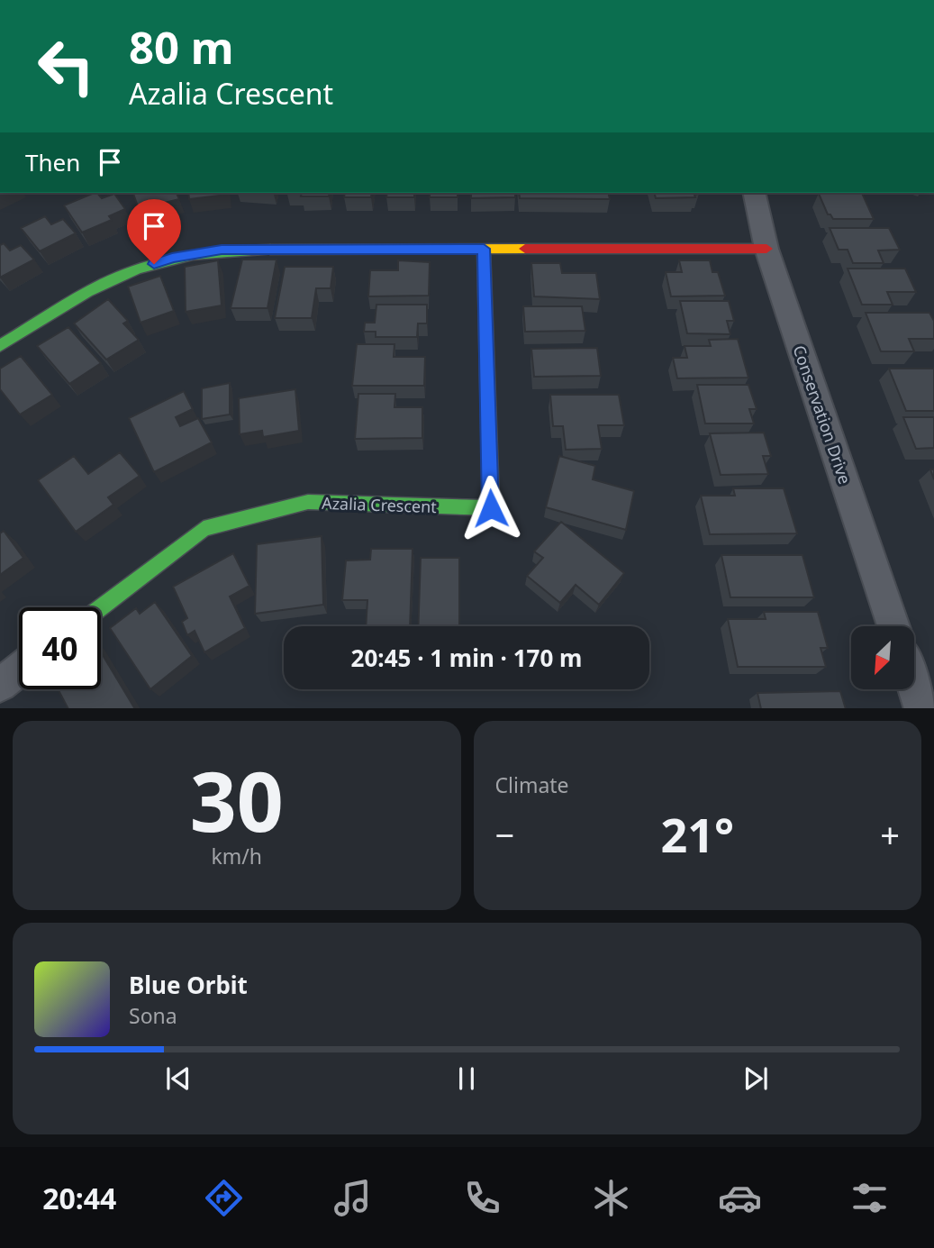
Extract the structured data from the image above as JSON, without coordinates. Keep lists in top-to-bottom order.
{
  "streets": {
    "street": ["Conservation Drive", "Azalia Crescent"]
  },
  "north": "bottom left",
  "page": {
    "turn": ["80 m", "Azalia Crescent"],
    "then": "Then",
    "limit": "40",
    "trip": "20:45 · 1 min · 170 m",
    "tile": [
      ["30", "km/h"],
      "Climate"
    ],
    "heat": ["−", "21°", "+"],
    "song": ["Blue Orbit", "Sona"],
    "tabs": "20:44"
  }
}
